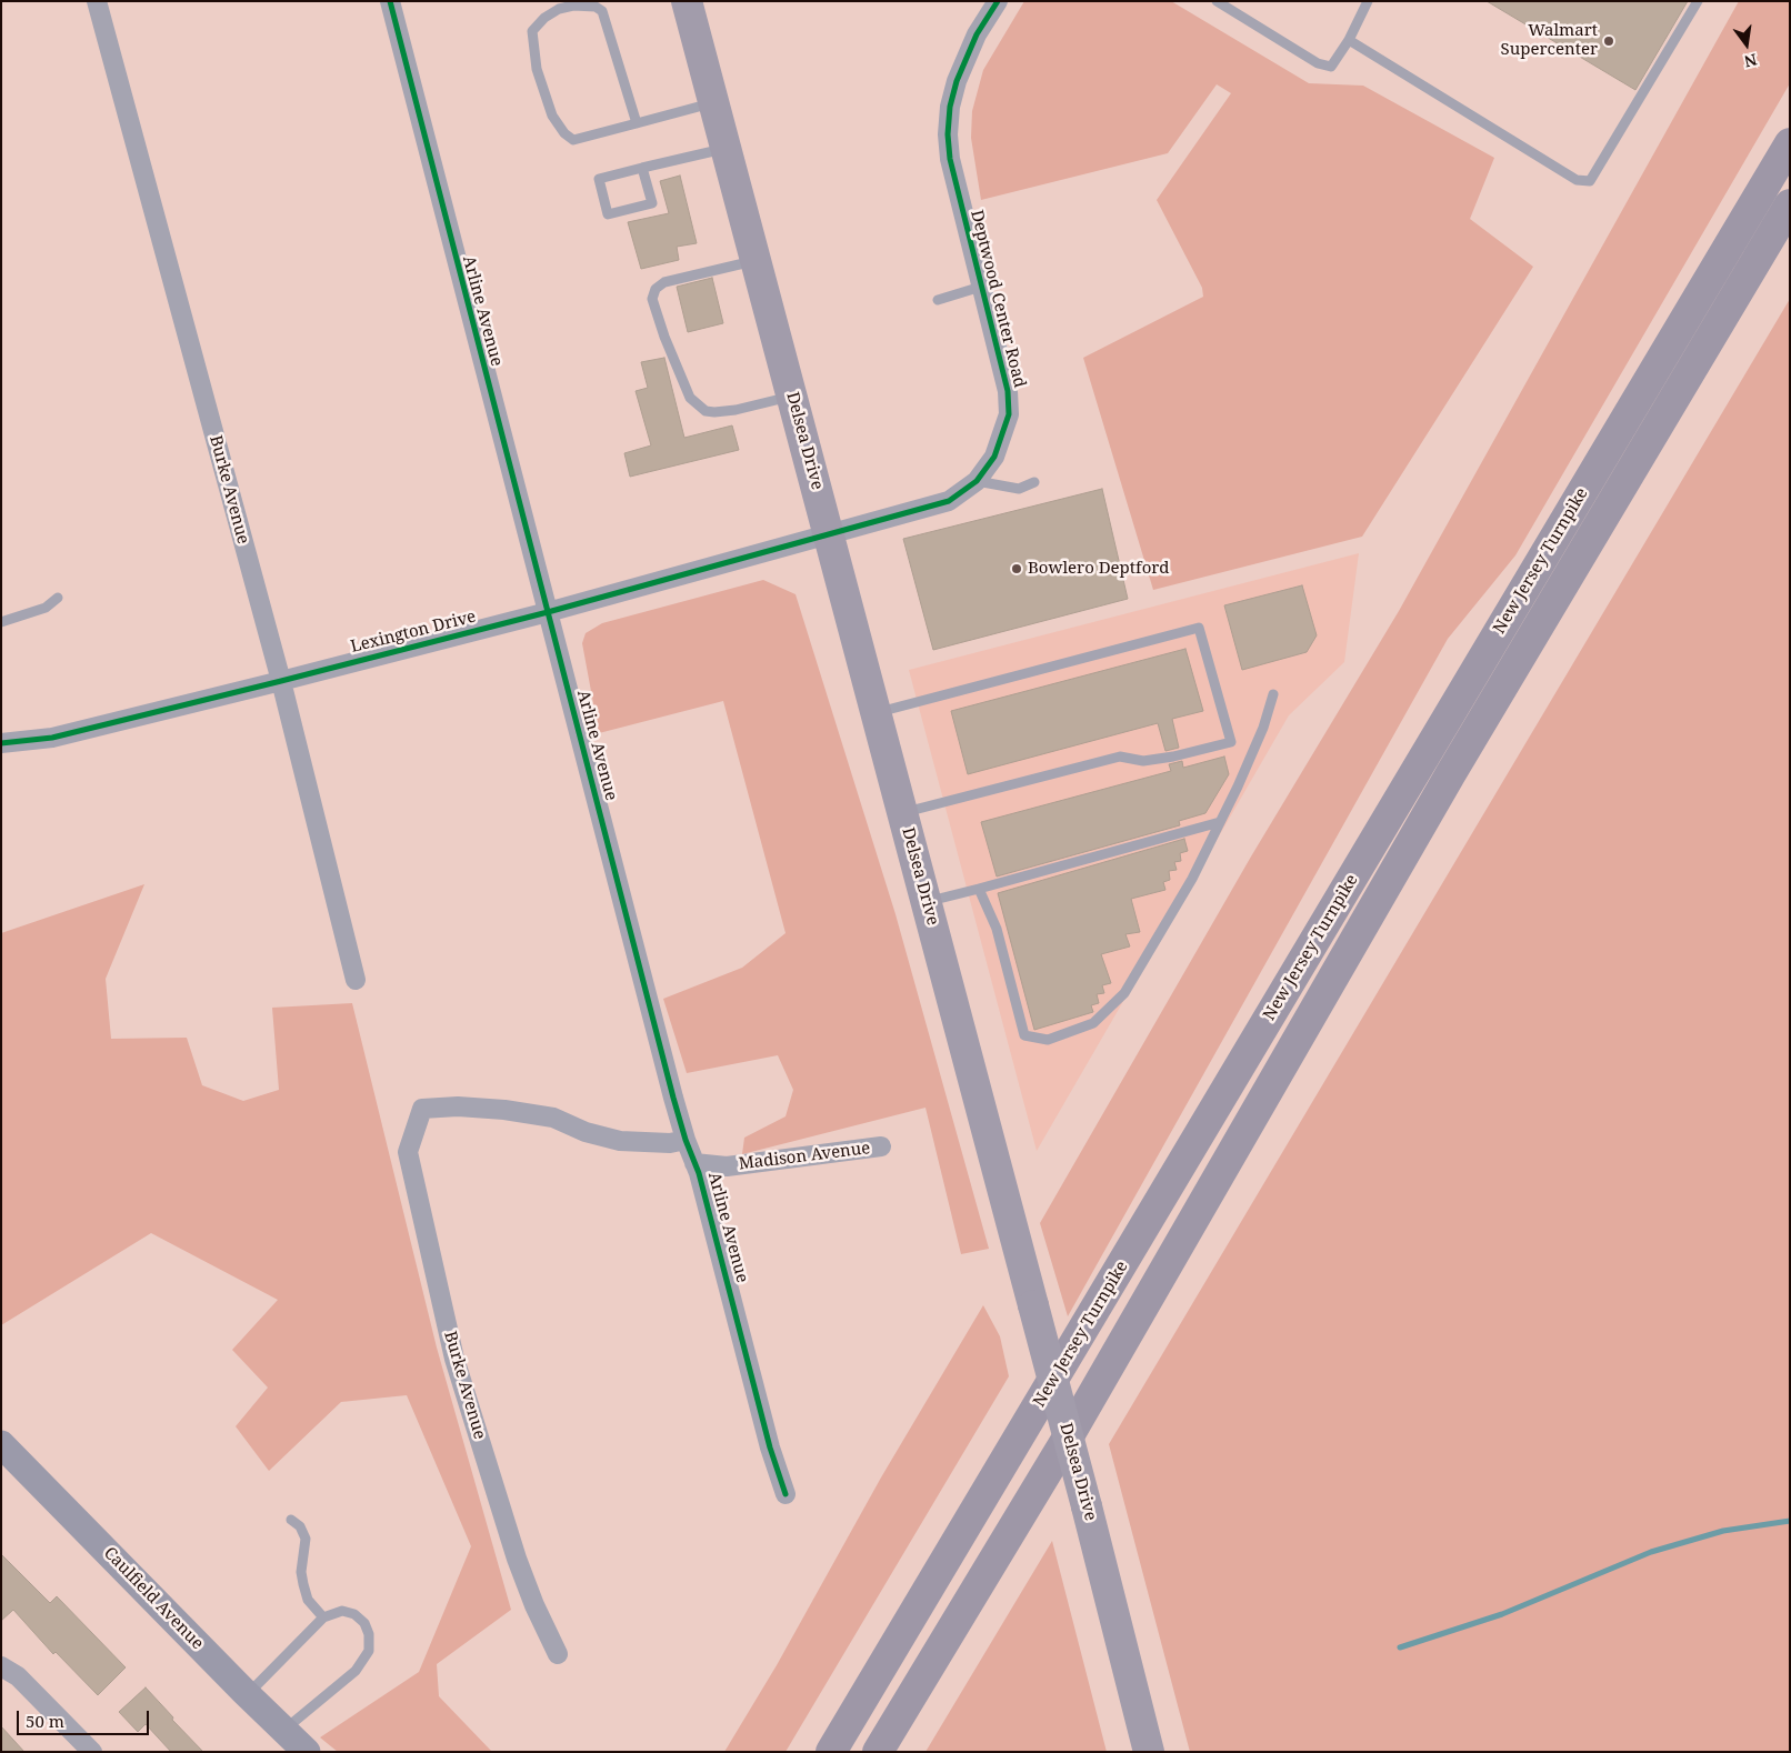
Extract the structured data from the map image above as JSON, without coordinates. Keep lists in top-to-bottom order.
{
  "streets": {
    "highway": ["New Jersey Turnpike"],
    "main road": ["Delsea Drive"],
    "street": [
      "Deptwood Center Road",
      "Arline Avenue",
      "Burke Avenue",
      "Lexington Drive",
      "Madison Avenue",
      "Caulfield Avenue"
    ]
  },
  "crossings": [
    ["Deptwood Center Road", "Delsea Drive"],
    ["Deptwood Center Road", "Lexington Drive"],
    ["Arline Avenue", "Burke Avenue"],
    ["Arline Avenue", "Lexington Drive"],
    ["Arline Avenue", "Madison Avenue"],
    ["Delsea Drive", "Lexington Drive"],
    ["Burke Avenue", "Lexington Drive"]
  ],
  "places": ["Walmart Supercenter", "Bowlero Deptford"],
  "scale_bar": "50 m",
  "north": "bottom"
}
